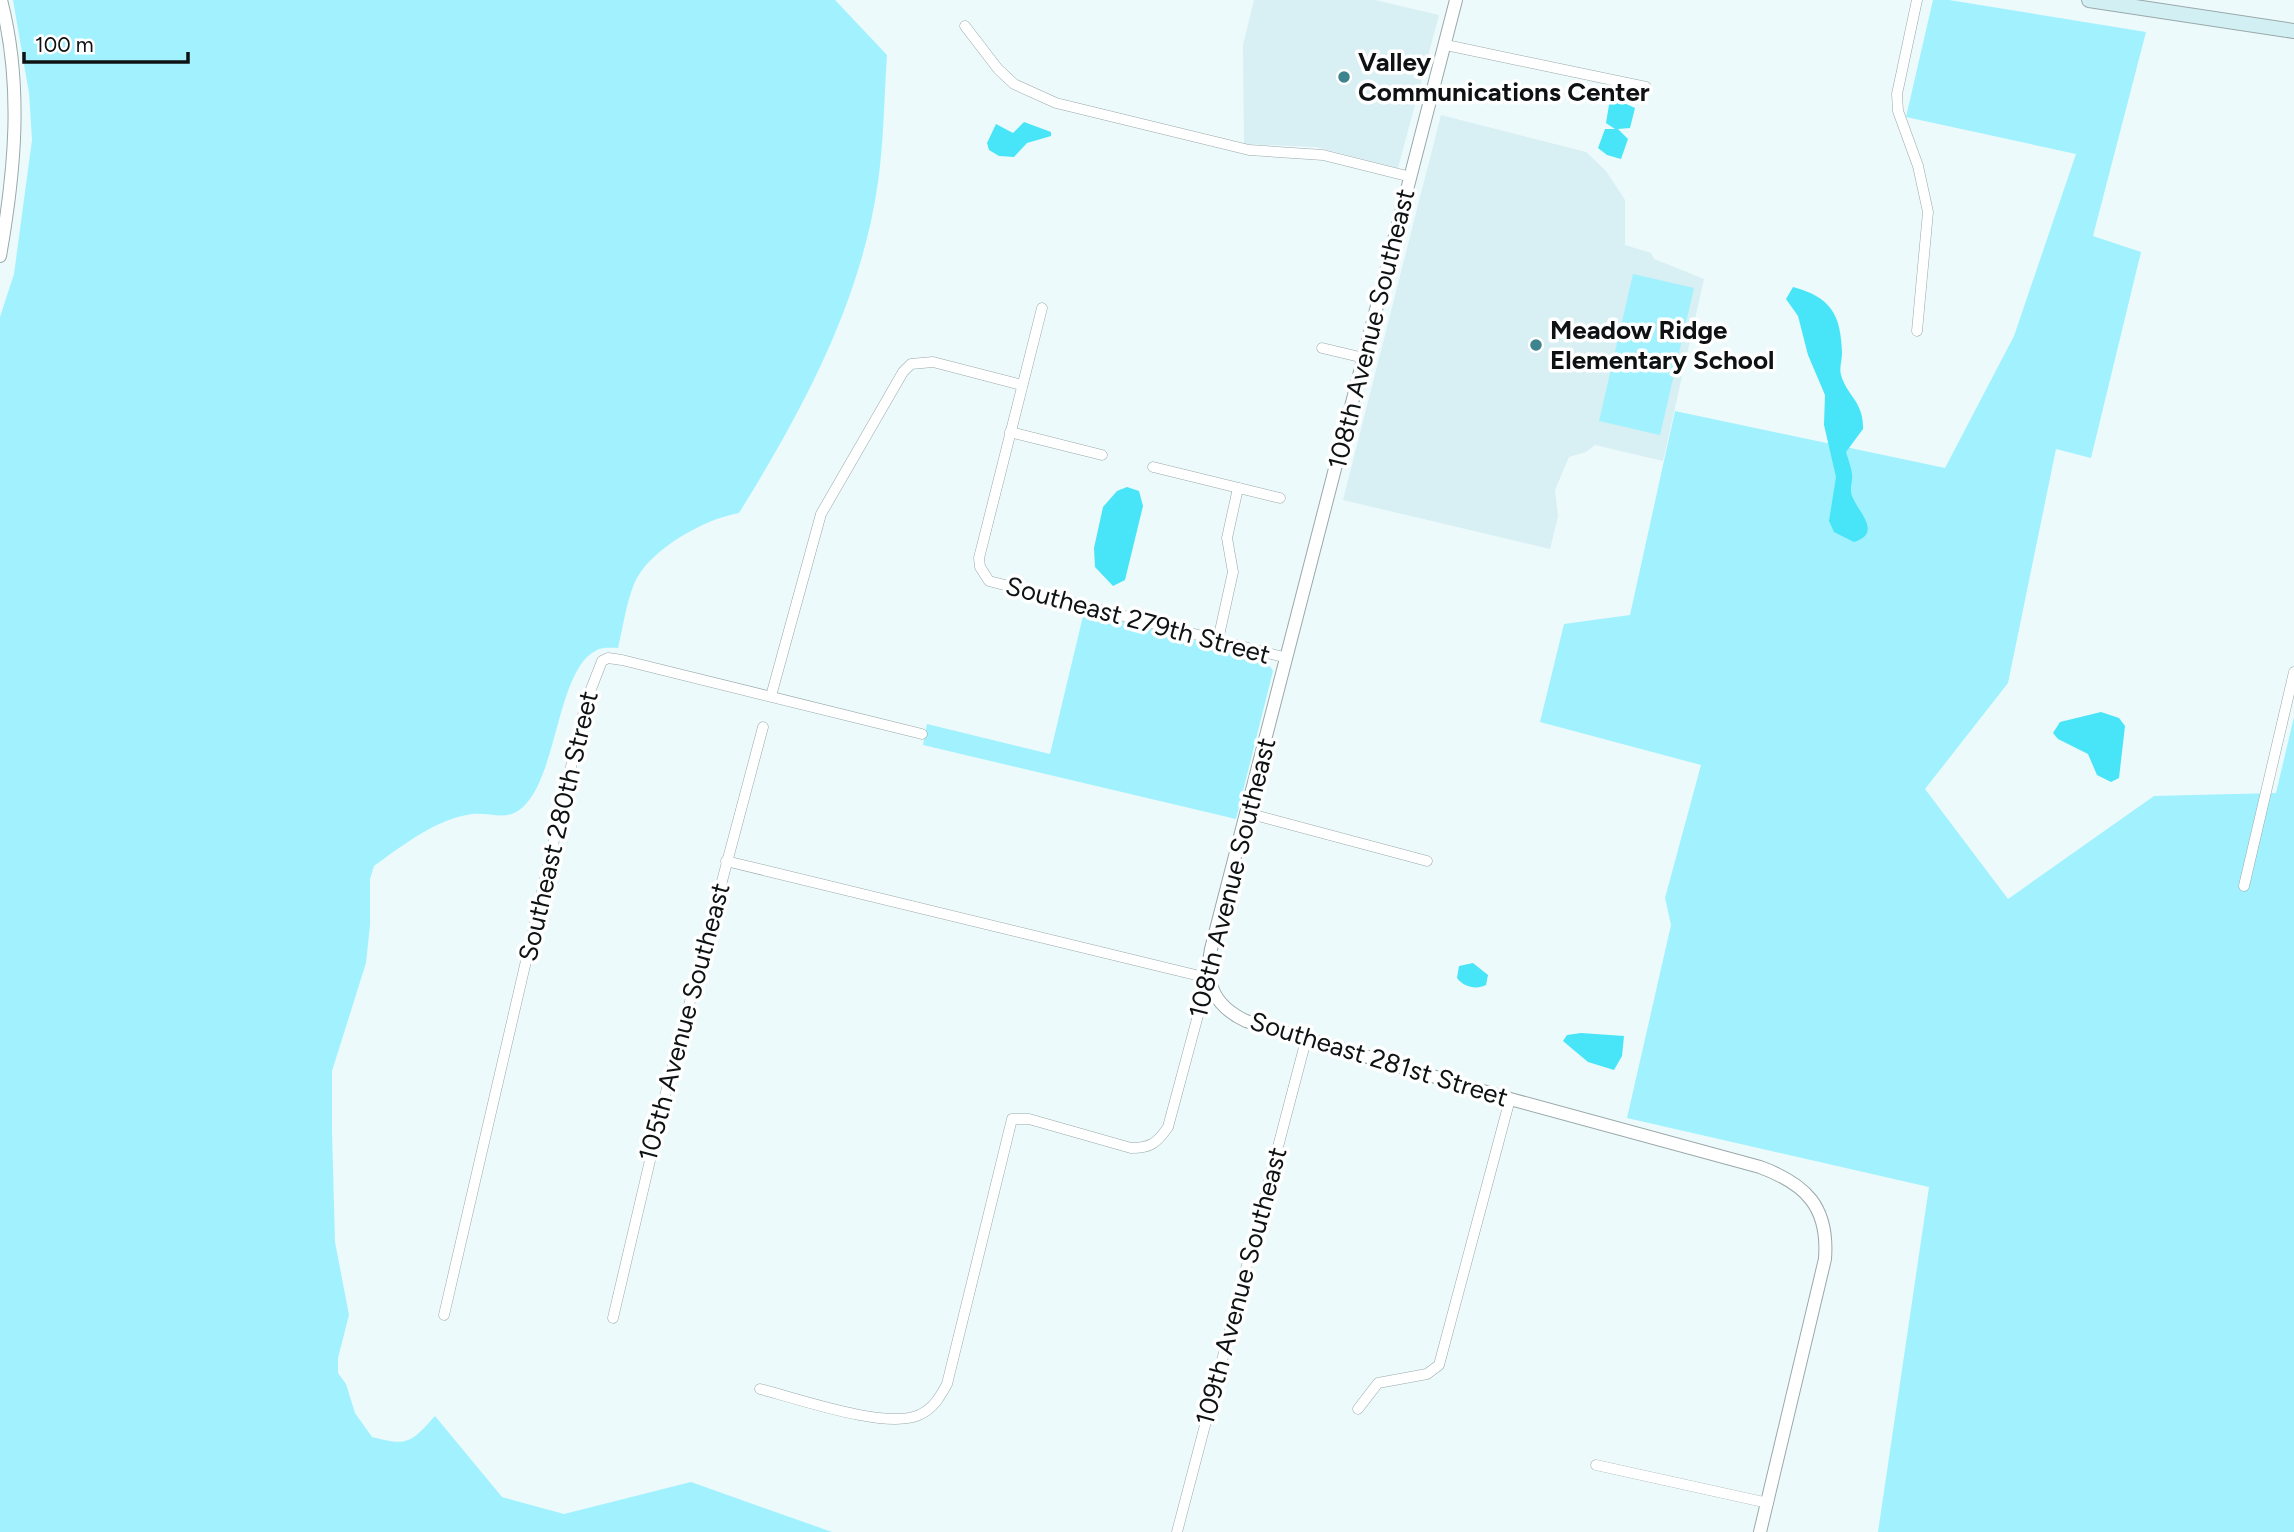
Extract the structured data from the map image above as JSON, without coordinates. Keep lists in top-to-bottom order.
{
  "streets": {
    "street": [
      "108th Avenue Southeast",
      "Southeast 279th Street",
      "Southeast 280th Street",
      "105th Avenue Southeast",
      "Southeast 281st Street",
      "109th Avenue Southeast"
    ]
  },
  "crossings": [
    ["108th Avenue Southeast", "Southeast 279th Street"],
    ["108th Avenue Southeast", "Southeast 281st Street"],
    ["Southeast 281st Street", "109th Avenue Southeast"]
  ],
  "places": ["Valley Communications Center", "Meadow Ridge Elementary School"],
  "scale_bar": "100 m"
}
